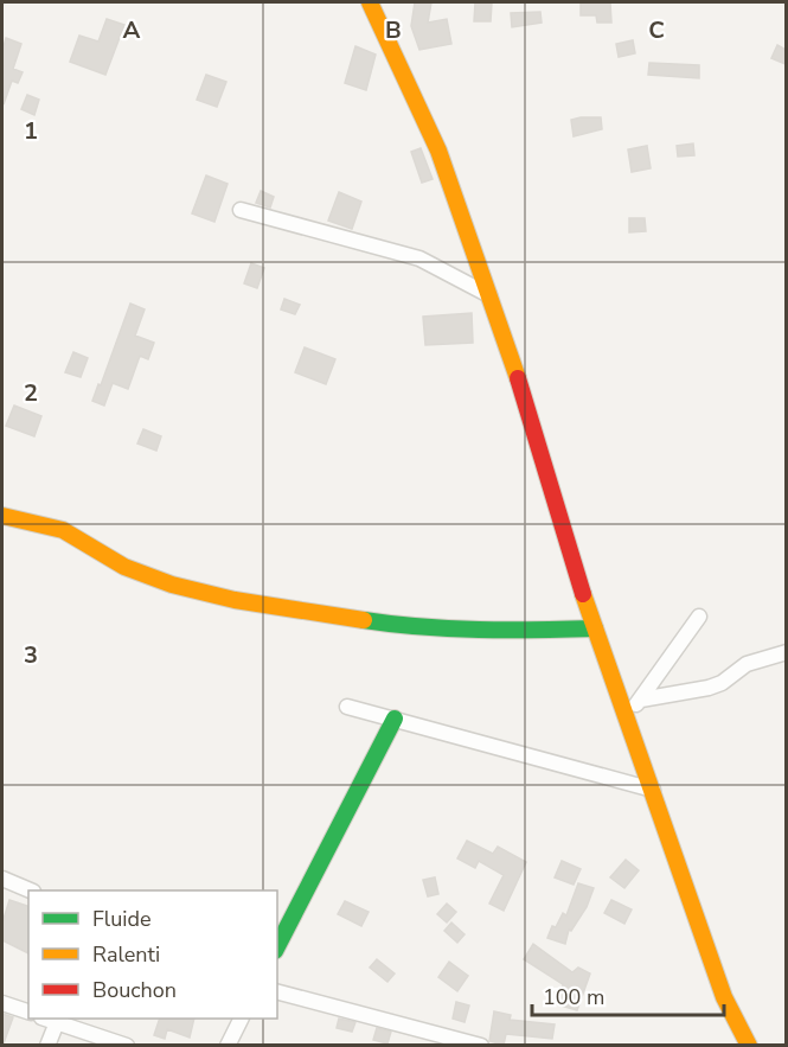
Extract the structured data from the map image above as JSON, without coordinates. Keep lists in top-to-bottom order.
{
  "legend": ["Fluide", "Ralenti", "Bouchon"],
  "scale_bar": "100 m",
  "grid": {
    "columns": ["A", "B", "C"],
    "rows": ["1", "2", "3"]
  }
}
